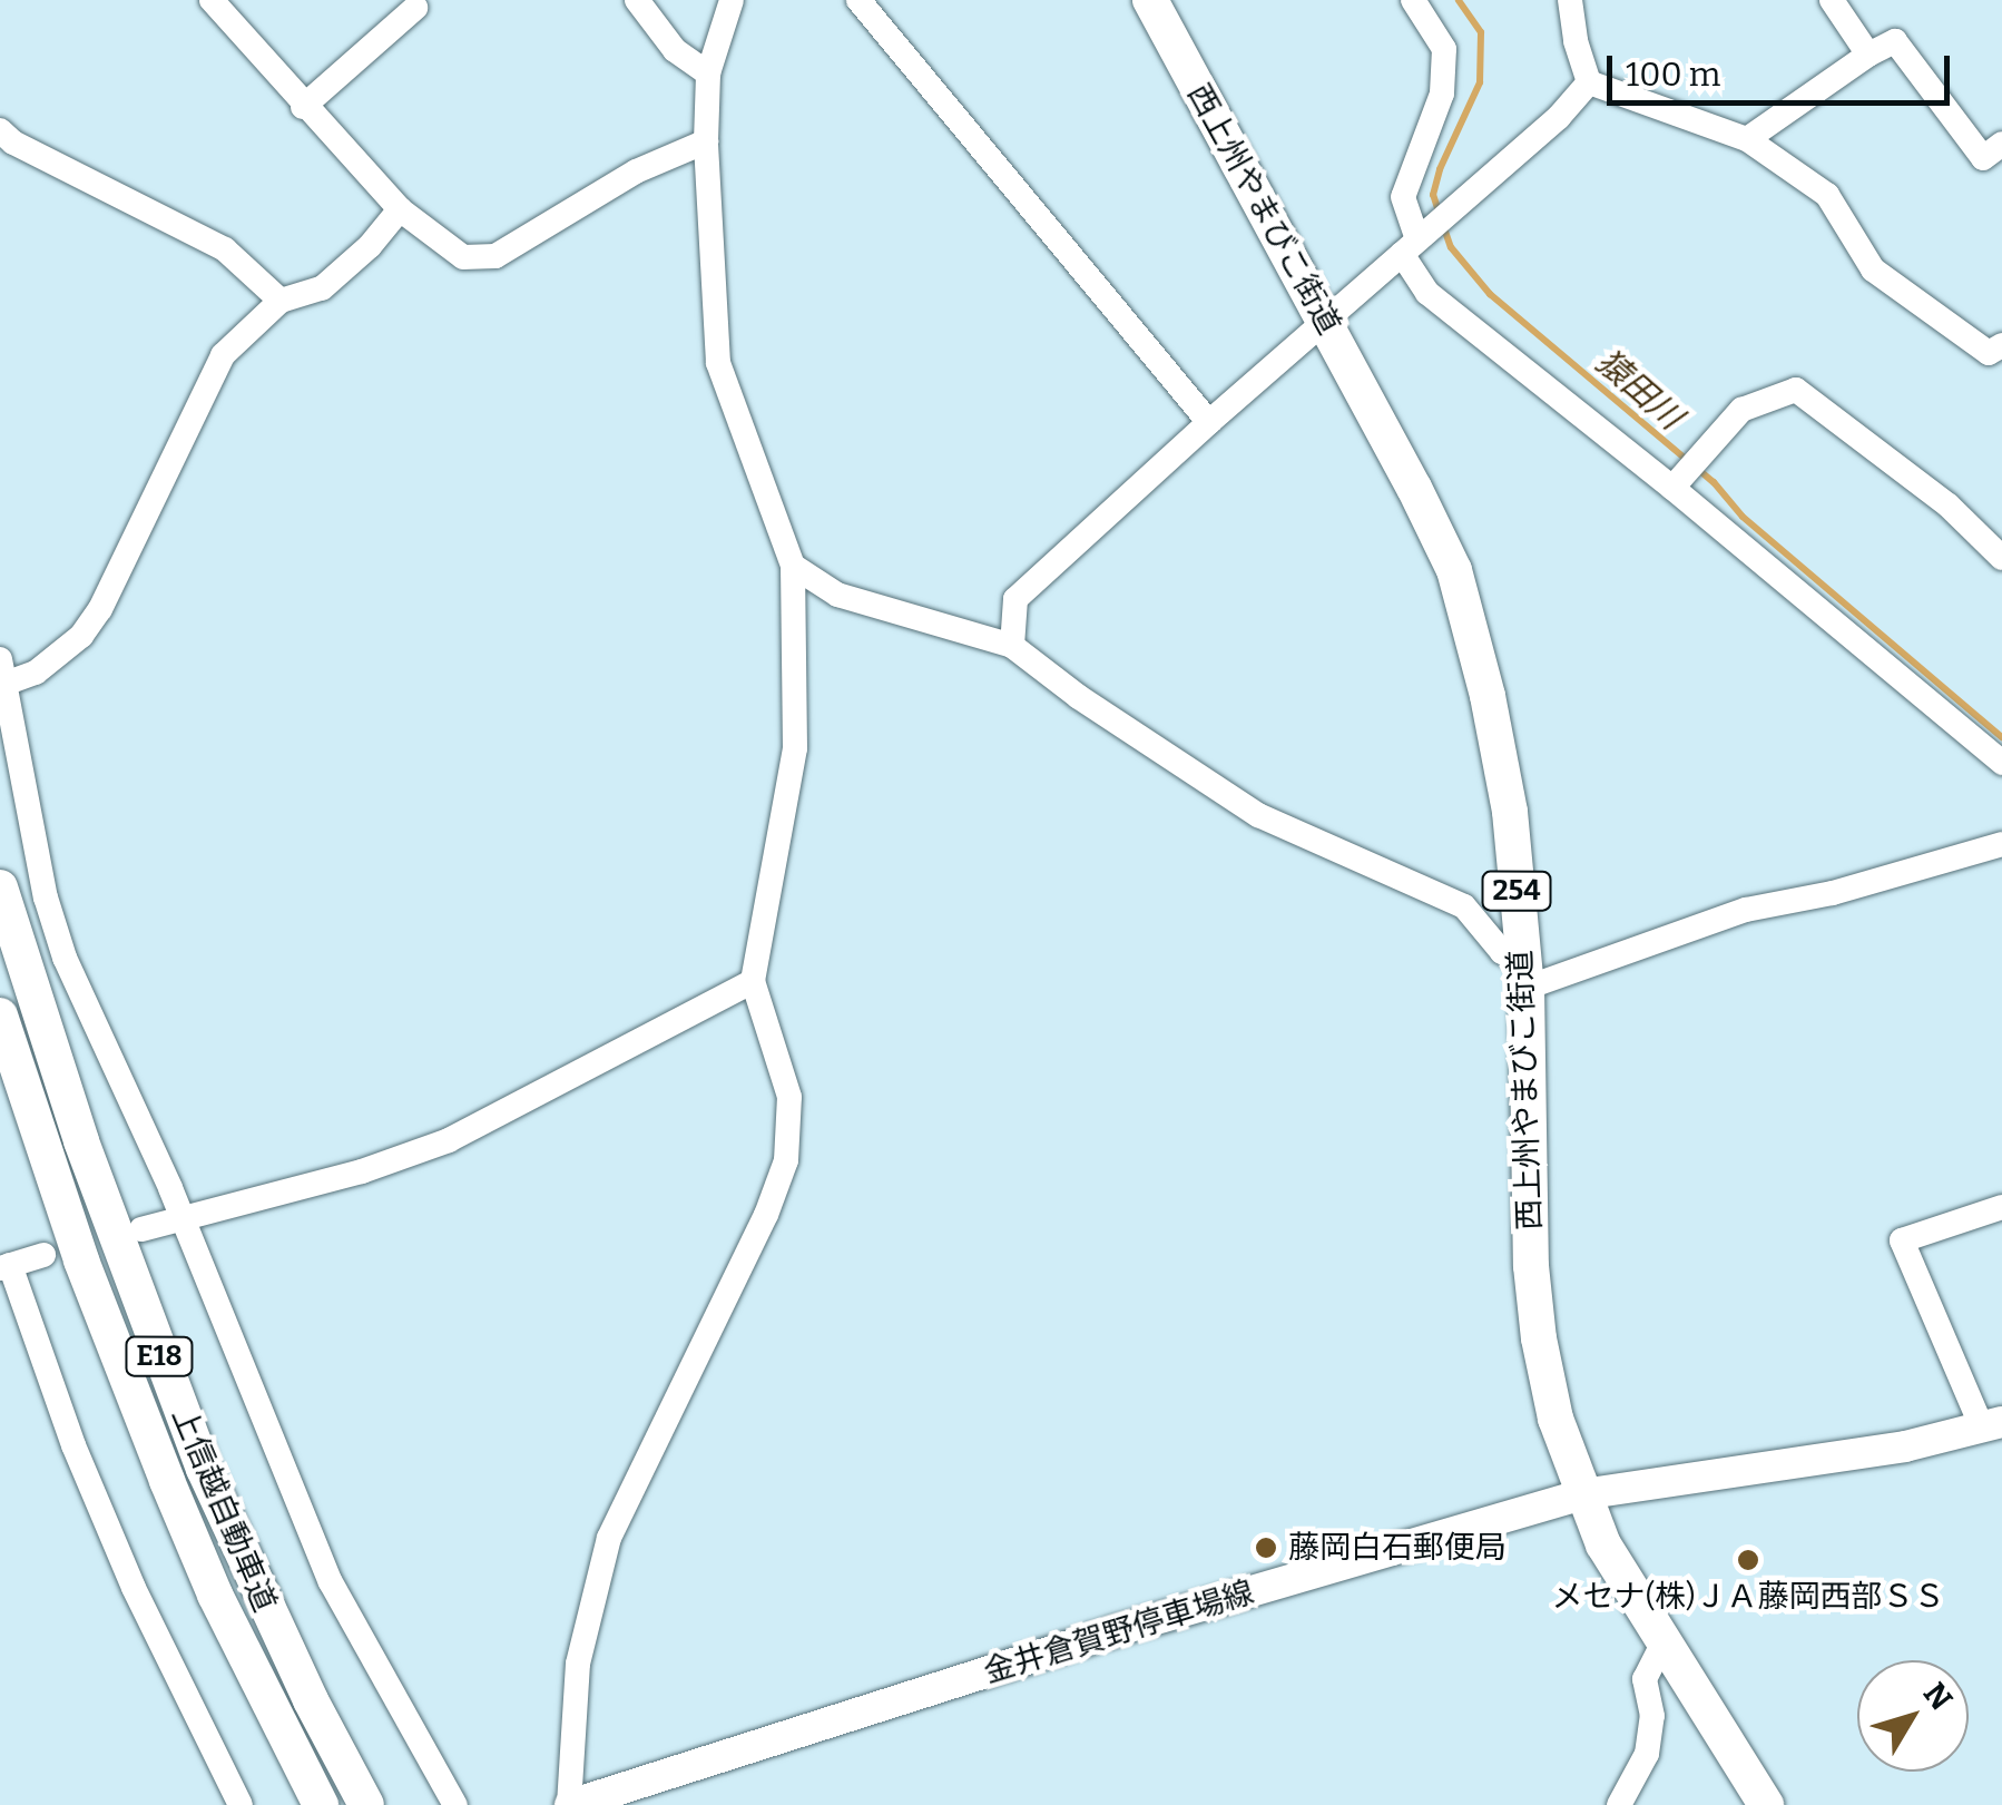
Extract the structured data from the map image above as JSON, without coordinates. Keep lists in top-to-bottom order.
{
  "streets": {
    "highway": [
      "西上州やまびこ街道",
      "254",
      "E18",
      "上信越自動車道"
    ],
    "main road": ["金井倉賀野停車場線"]
  },
  "crossings": [
    ["西上州やまびこ街道", "金井倉賀野停車場線"]
  ],
  "water": ["猿田川"],
  "places": ["藤岡白石郵便局", "メセナ(株)ＪＡ藤岡西部ＳＳ"],
  "scale_bar": "100 m",
  "north": "top right"
}
